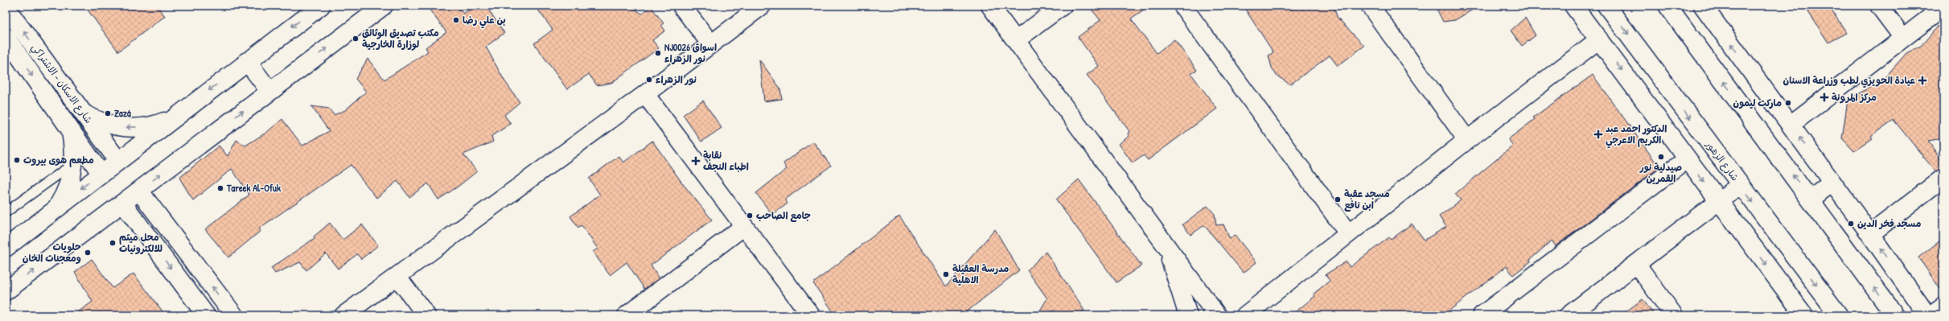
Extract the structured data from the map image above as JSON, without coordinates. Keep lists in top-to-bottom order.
{
  "streets": {
    "street": ["شارع الاسكان - الاشتراكي", "شارع الزهور"]
  },
  "places": {
    "other": [
      "بن علي رضا",
      "مكتب تصديق الوثائق لوزارة الخارجية",
      "NJ0026 اسواق نور الزهراء",
      "نور الزهراء",
      "ماركت ليمون",
      "Zazá",
      "صيدلية نور القمرين",
      "مطعم هوى بيروت",
      "Tareek Al-Ofuk",
      "مسجد عقبة ابن نافع",
      "جامع الصاحب",
      "مسجد فخر الدين",
      "محل ميثم للالكترونيات",
      "حلويات ومعجنات الخان",
      "مدرسة العقيلة الاهلية"
    ],
    "health": [
      "عيادة الحويزي لطب وزراعة الاسنان",
      "مركز المرونة",
      "الدكتور احمد عبد الكريم الاعرجي",
      "نقابة اطباء النجف"
    ]
  }
}
